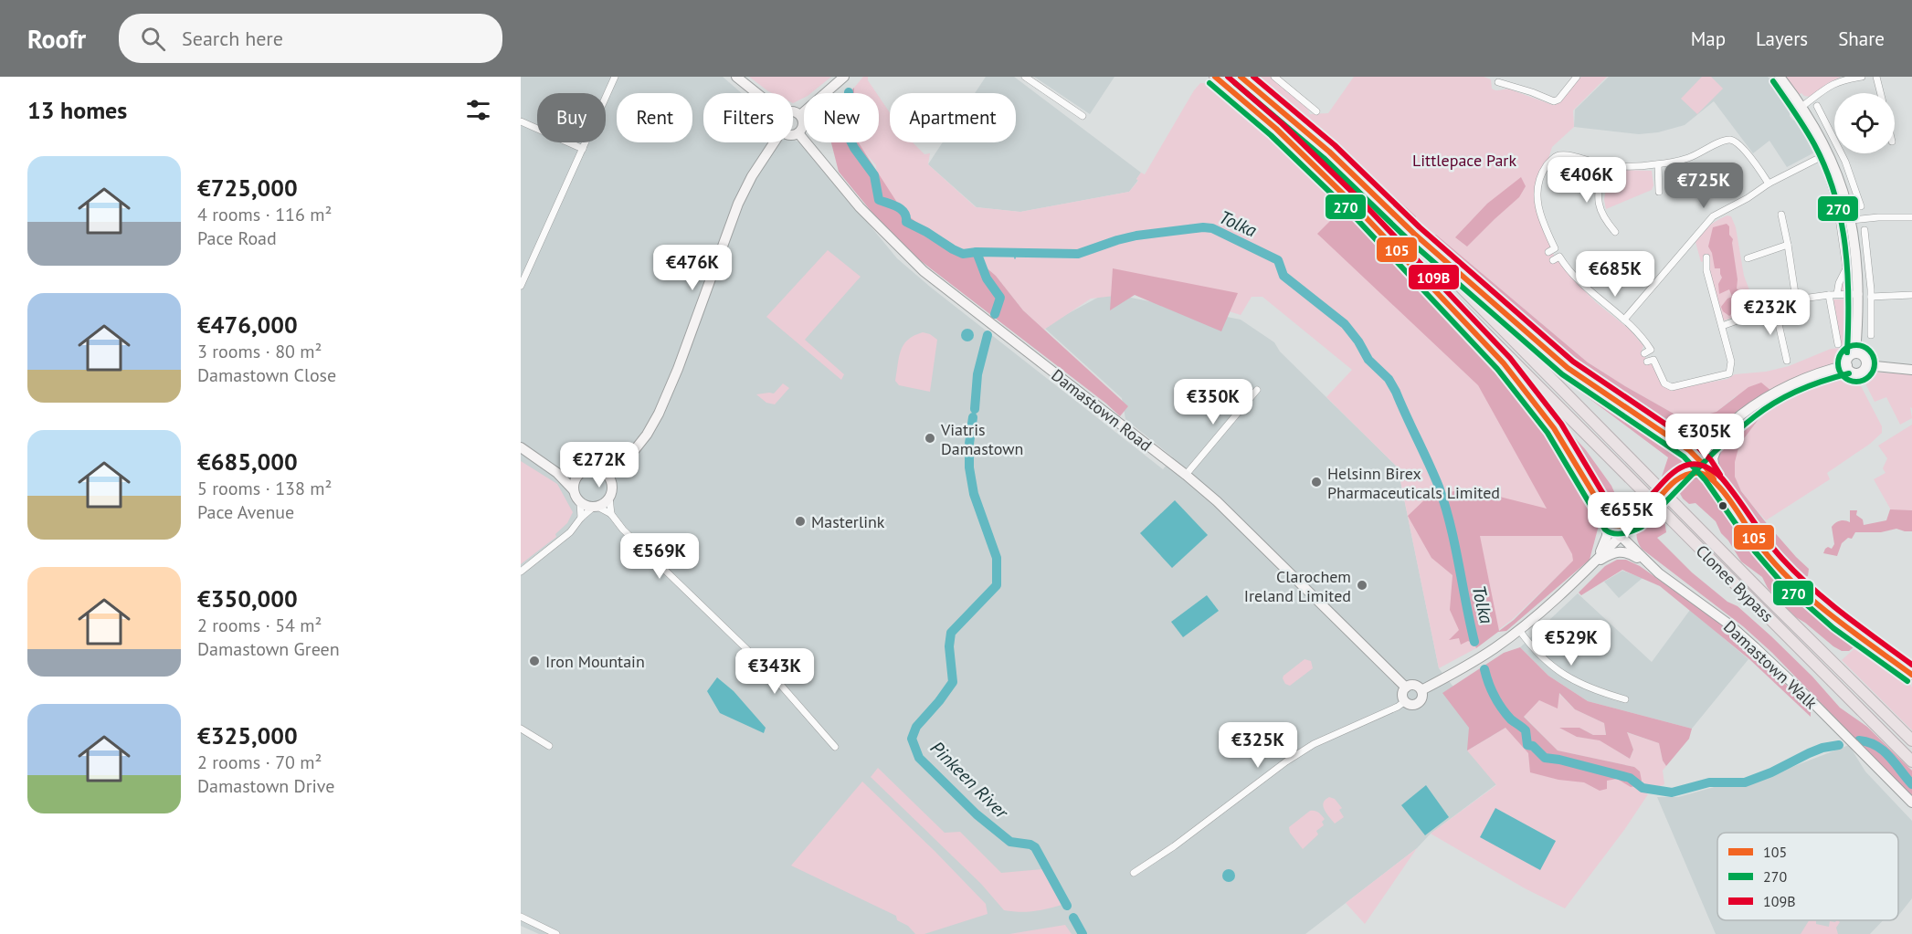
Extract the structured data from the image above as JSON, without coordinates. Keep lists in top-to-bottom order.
{
  "streets": {
    "highway": ["Clonee Bypass"],
    "street": ["Damastown Road", "Damastown Walk"]
  },
  "water": ["Tolka", "Pinkeen River"],
  "parks": ["Littlepace Park"],
  "places": [
    "Viatris Damastown",
    "Helsinn Birex Pharmaceuticals Limited",
    "Masterlink",
    "Clarochem Ireland Limited",
    "Iron Mountain"
  ],
  "lines": ["transit line 105", "transit line 109B", "transit line 270"],
  "legend": ["105", "270", "109B"],
  "page": {
    "header": "Roofr",
    "search": "Search here",
    "nav": ["Map", "Layers", "Share"],
    "heading": "13 homes",
    "chip": [
      "Buy",
      "Rent",
      "Filters",
      "New",
      "Apartment"
    ],
    "list": [
      {
        "name": "€725,000",
        "note": "4 rooms · 116 m² · Pace Road"
      },
      {
        "name": "€476,000",
        "note": "3 rooms · 80 m² · Damastown Close"
      },
      {
        "name": "€685,000",
        "note": "5 rooms · 138 m² · Pace Avenue"
      },
      {
        "name": "€350,000",
        "note": "2 rooms · 54 m² · Damastown Green"
      },
      {
        "name": "€325,000",
        "note": "2 rooms · 70 m² · Damastown Drive"
      }
    ],
    "price": [
      "€406K",
      "€725K",
      "€476K",
      "€685K",
      "€232K",
      "€350K",
      "€305K",
      "€272K",
      "€655K",
      "€569K",
      "€529K",
      "€343K",
      "€325K"
    ]
  }
}
